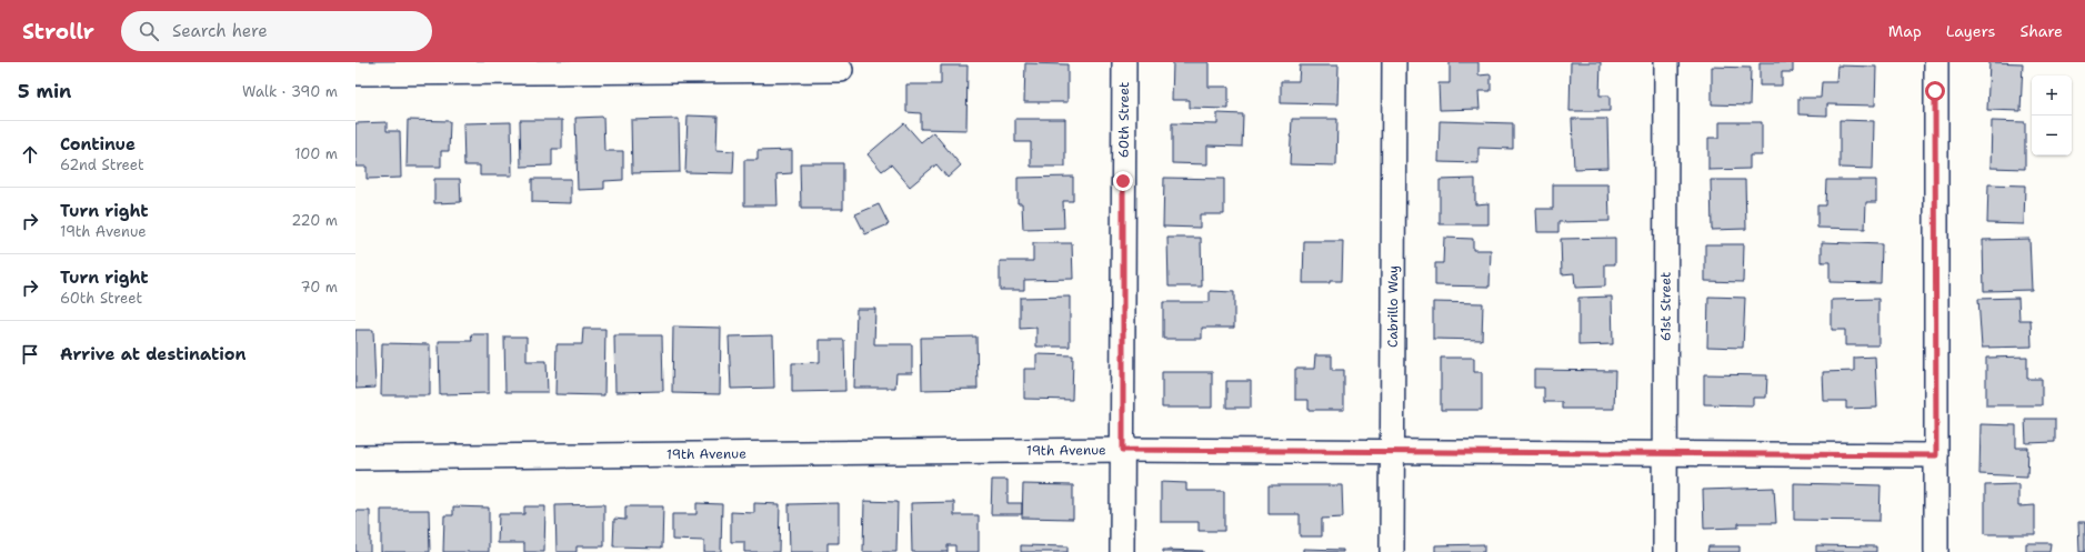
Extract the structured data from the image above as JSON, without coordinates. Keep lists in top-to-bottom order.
{
  "streets": {
    "street": [
      "60th Street",
      "Cabrillo Way",
      "61st Street",
      "19th Avenue"
    ]
  },
  "crossings": [
    ["60th Street", "19th Avenue"],
    ["Cabrillo Way", "19th Avenue"],
    ["61st Street", "19th Avenue"]
  ],
  "page": {
    "header": "Strollr",
    "search": "Search here",
    "nav": ["Map", "Layers", "Share"],
    "heading": ["5 min", "Walk · 390 m"],
    "map_buttons": ["+", "−"],
    "list": [
      ["Continue", "62nd Street", "100 m"],
      ["Turn right", "19th Avenue", "220 m"],
      ["Turn right", "60th Street", "70 m"],
      "Arrive at destination"
    ]
  }
}
